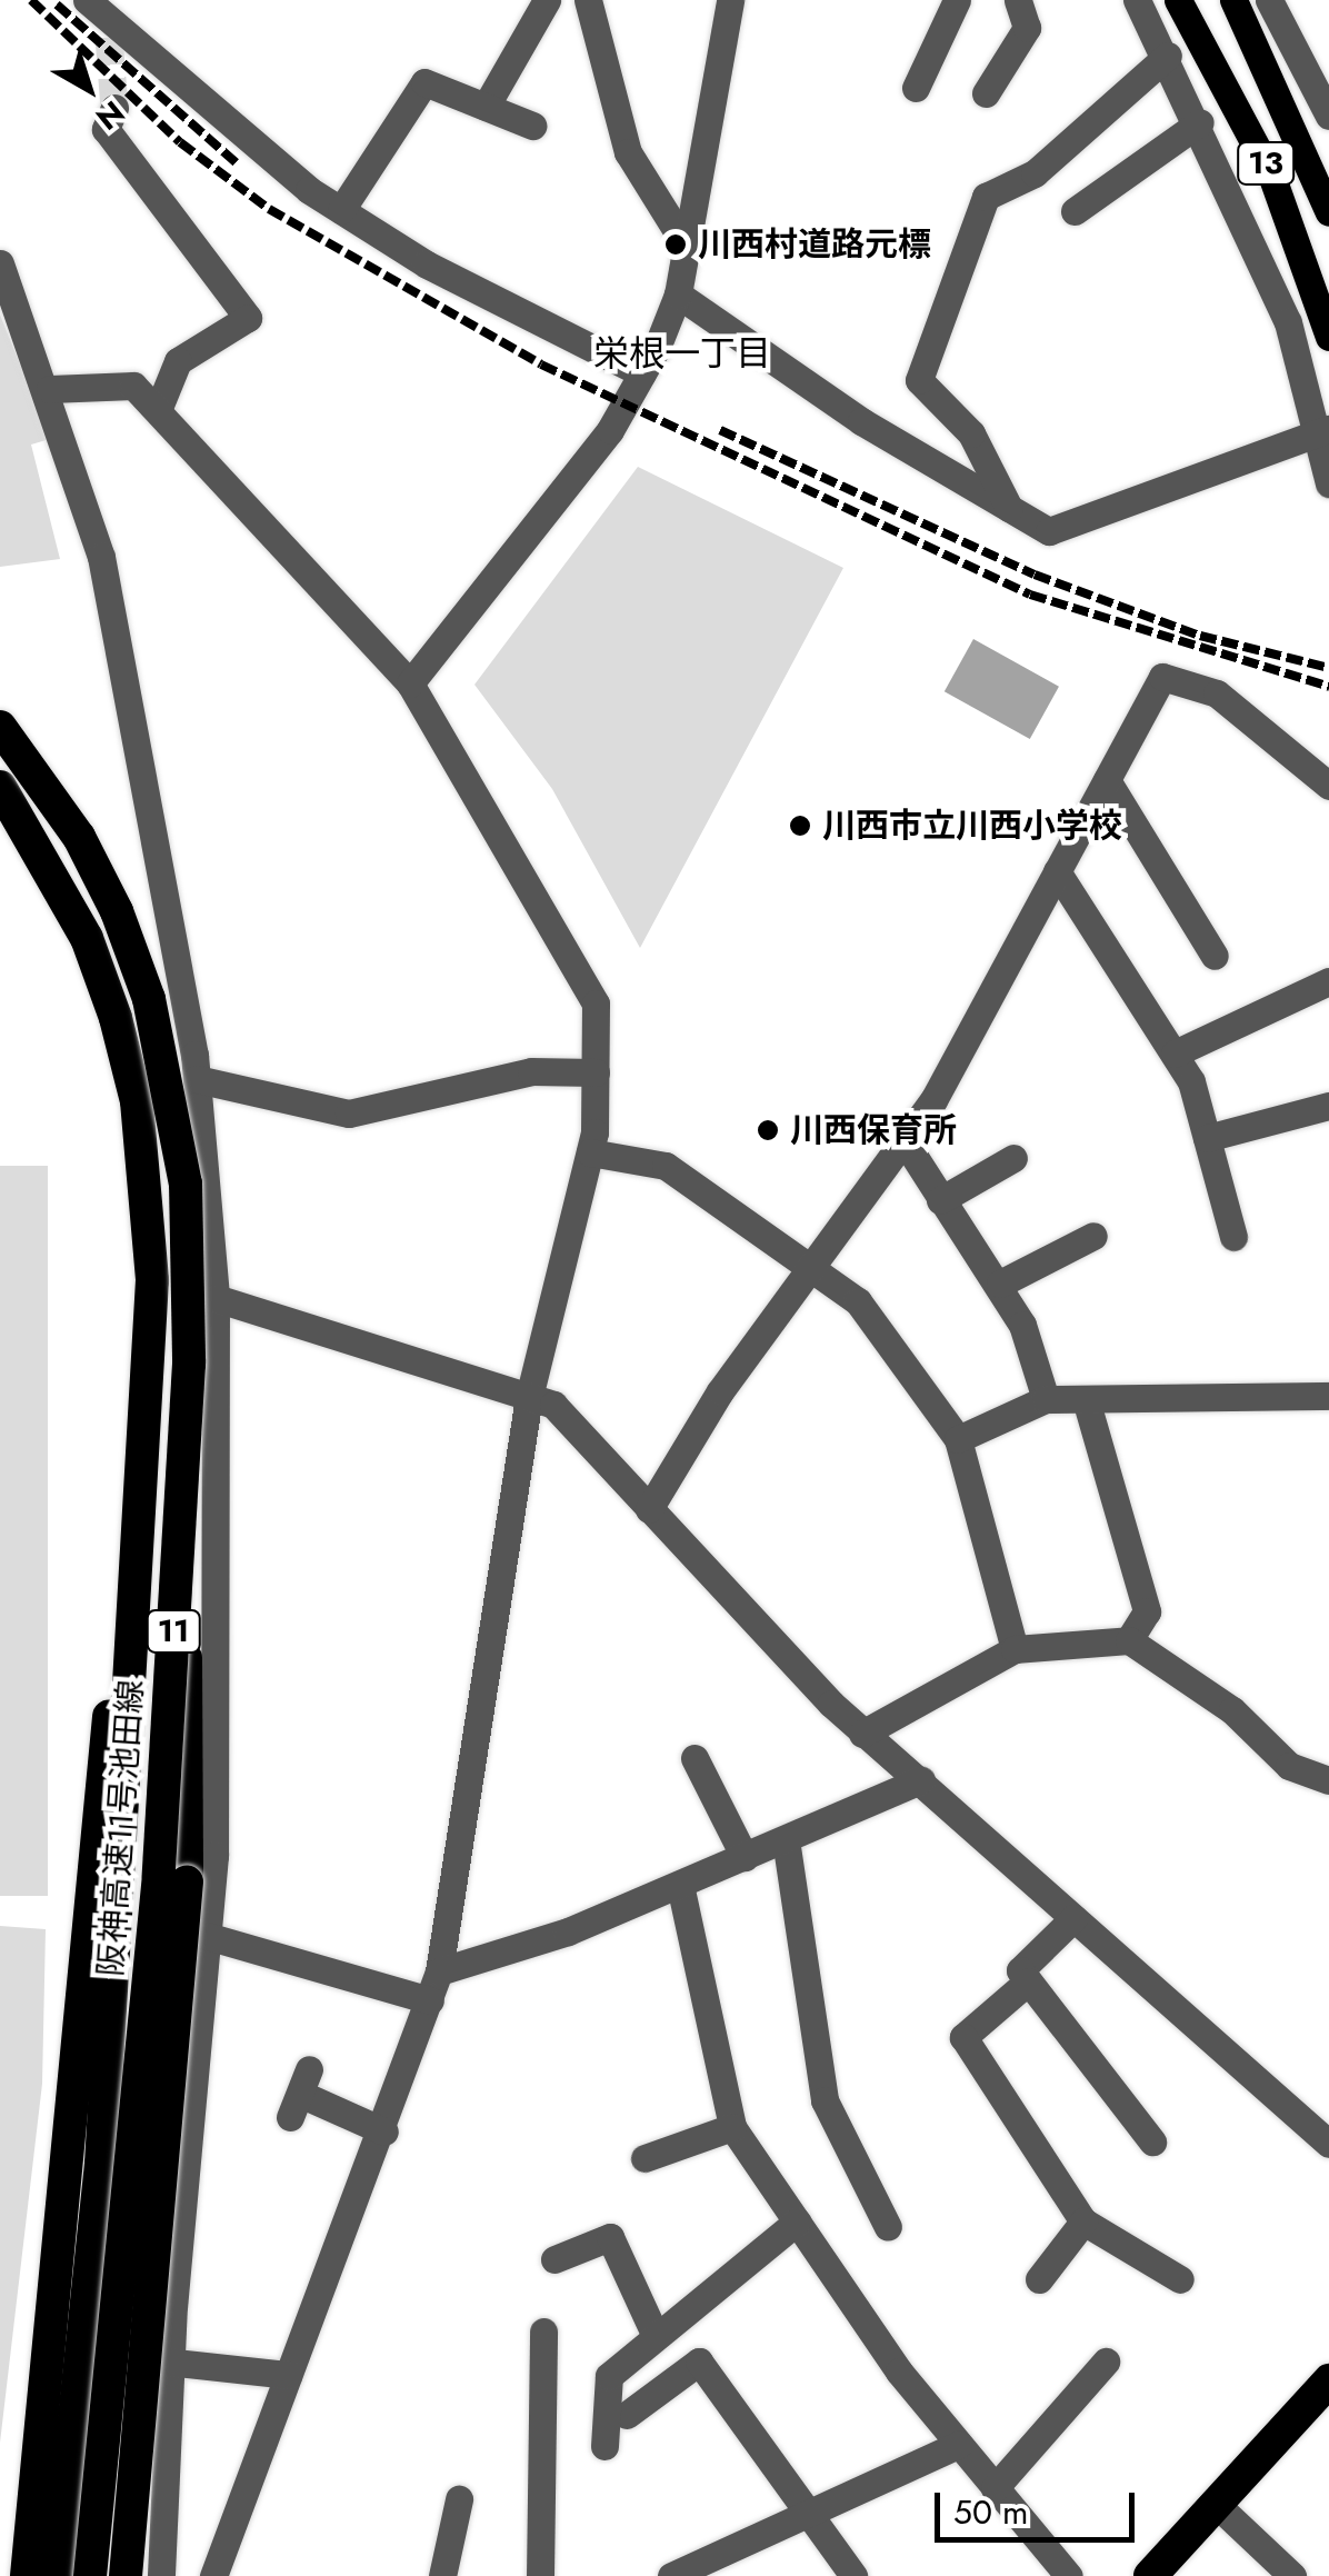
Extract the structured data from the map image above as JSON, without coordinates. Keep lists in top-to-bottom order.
{
  "streets": {
    "highway": ["11", "阪神高速11号池田線"],
    "main road": ["13"]
  },
  "districts": ["栄根一丁目"],
  "places": ["川西村道路元標", "川西市立川西小学校", "川西保育所"],
  "scale_bar": "50 m",
  "north": "bottom right"
}
